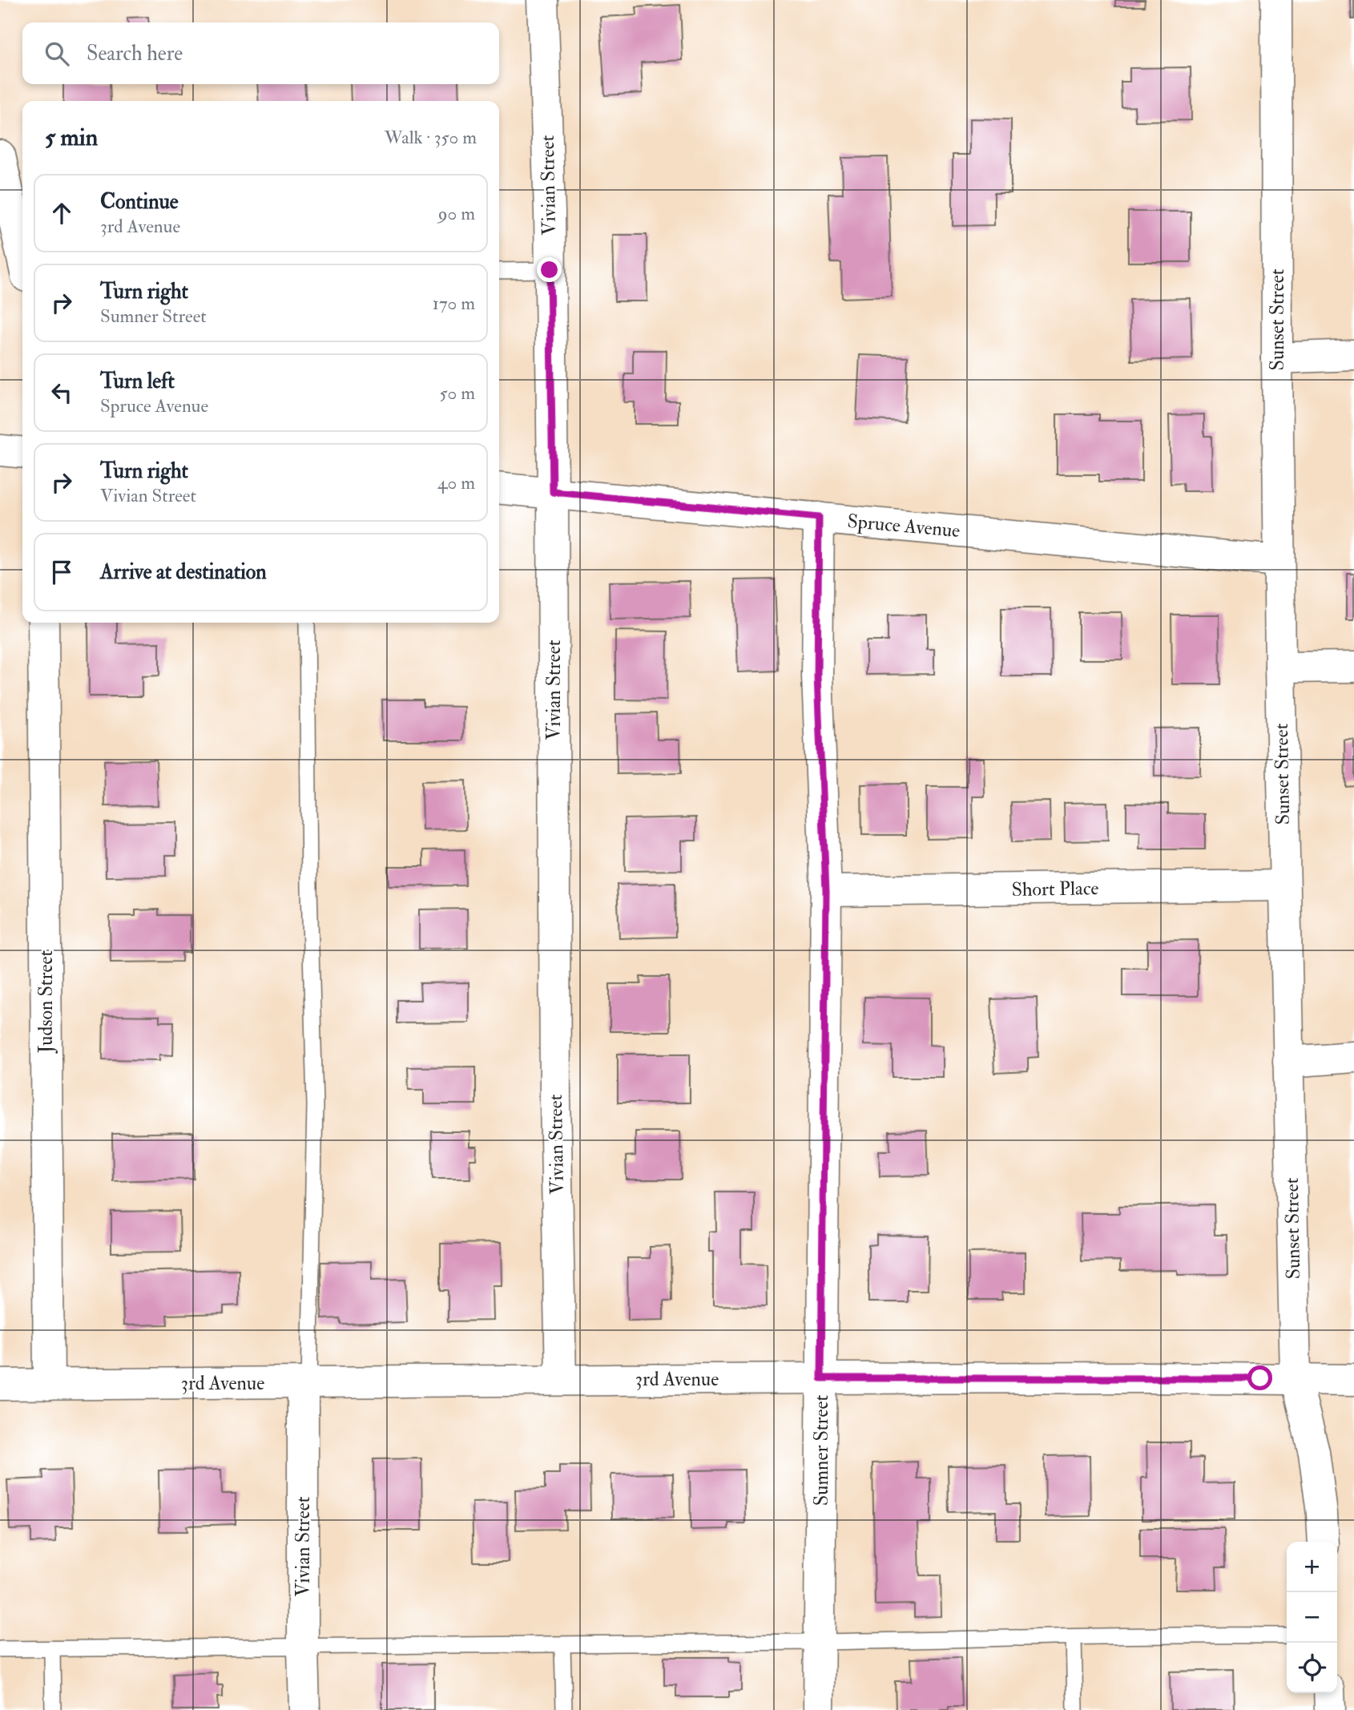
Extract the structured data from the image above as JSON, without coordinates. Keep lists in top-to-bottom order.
{
  "streets": {
    "street": [
      "Vivian Street",
      "Sunset Street",
      "Spruce Avenue",
      "Short Place",
      "Judson Street",
      "3rd Avenue",
      "Sumner Street"
    ]
  },
  "crossings": [
    ["Vivian Street", "Spruce Avenue"],
    ["Vivian Street", "3rd Avenue"],
    ["Sunset Street", "Spruce Avenue"],
    ["Sunset Street", "Short Place"],
    ["Sunset Street", "3rd Avenue"],
    ["Spruce Avenue", "Sumner Street"],
    ["Short Place", "Sumner Street"],
    ["Judson Street", "3rd Avenue"],
    ["3rd Avenue", "Sumner Street"]
  ],
  "page": {
    "search": "Search here",
    "heading": ["5 min", "Walk · 350 m"],
    "list": [
      ["Continue", "3rd Avenue", "90 m"],
      ["Turn right", "Sumner Street", "170 m"],
      ["Turn left", "Spruce Avenue", "50 m"],
      ["Turn right", "Vivian Street", "40 m"],
      "Arrive at destination"
    ],
    "map_buttons": ["+", "−"]
  }
}
